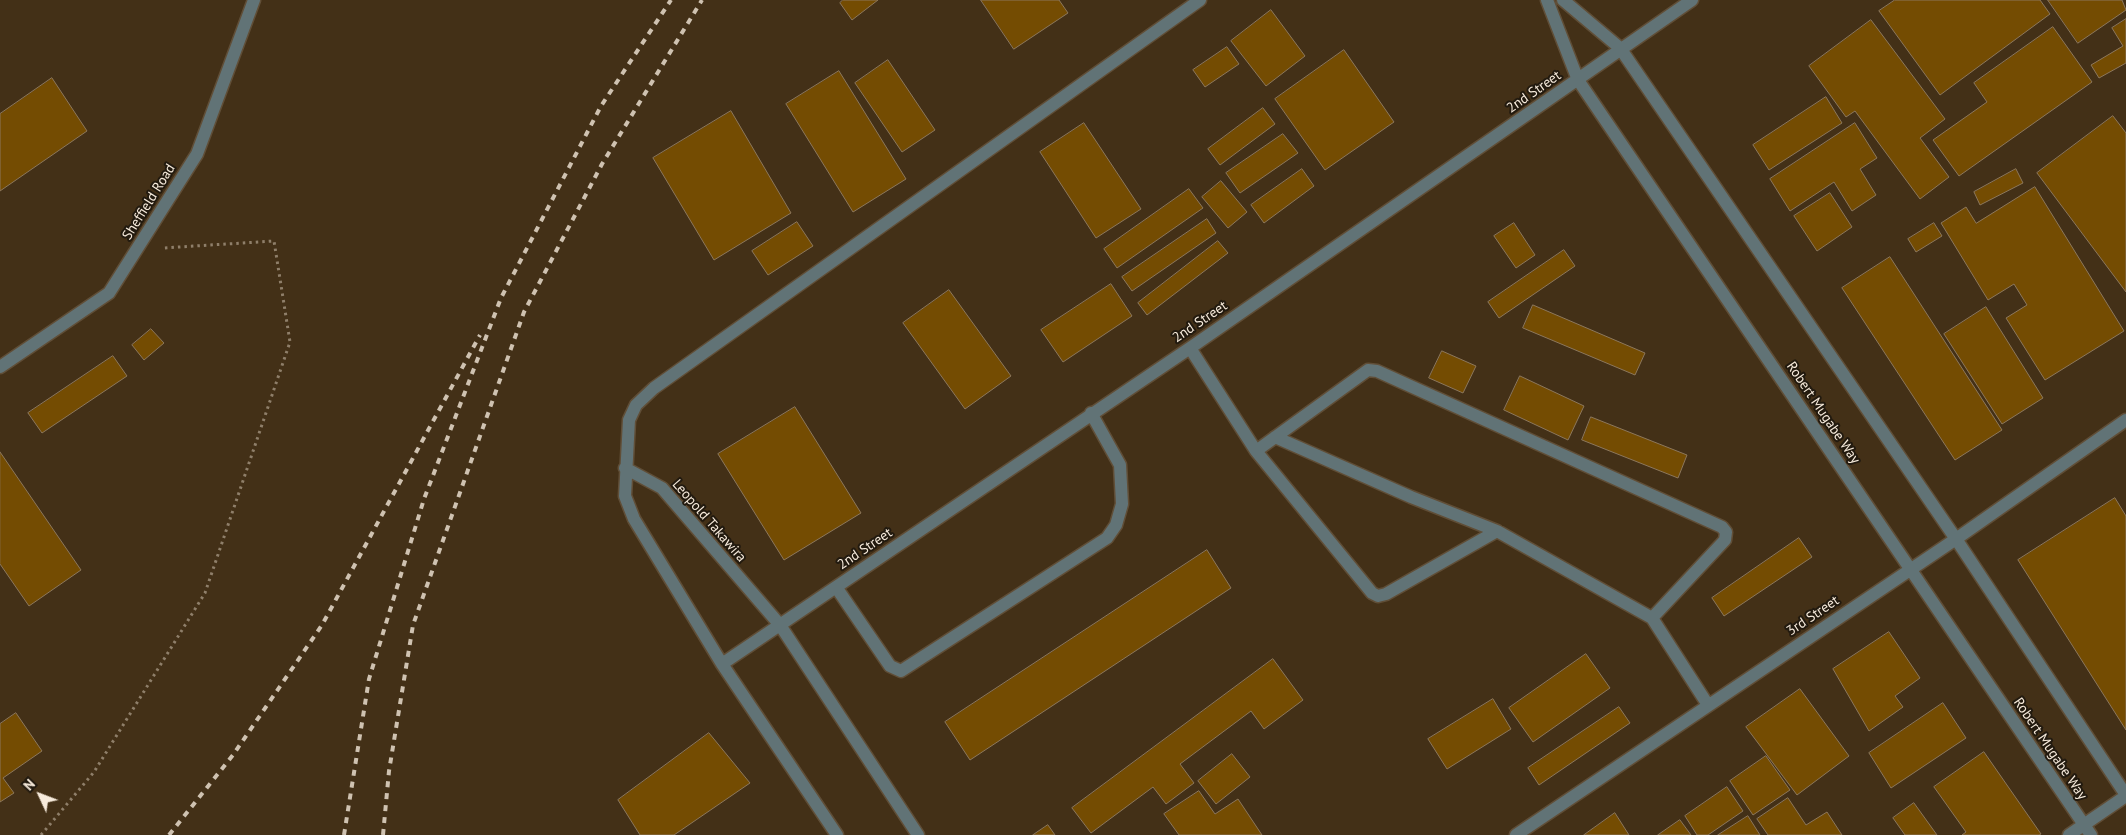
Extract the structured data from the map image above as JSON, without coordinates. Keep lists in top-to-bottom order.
{
  "streets": {
    "street": [
      "2nd Street",
      "Sheffield Road",
      "Robert Mugabe Way",
      "Leopold Takawira",
      "3rd Street"
    ]
  },
  "crossings": [
    ["2nd Street", "Robert Mugabe Way"],
    ["2nd Street", "Leopold Takawira"],
    ["Robert Mugabe Way", "3rd Street"]
  ],
  "north": "top left"
}
